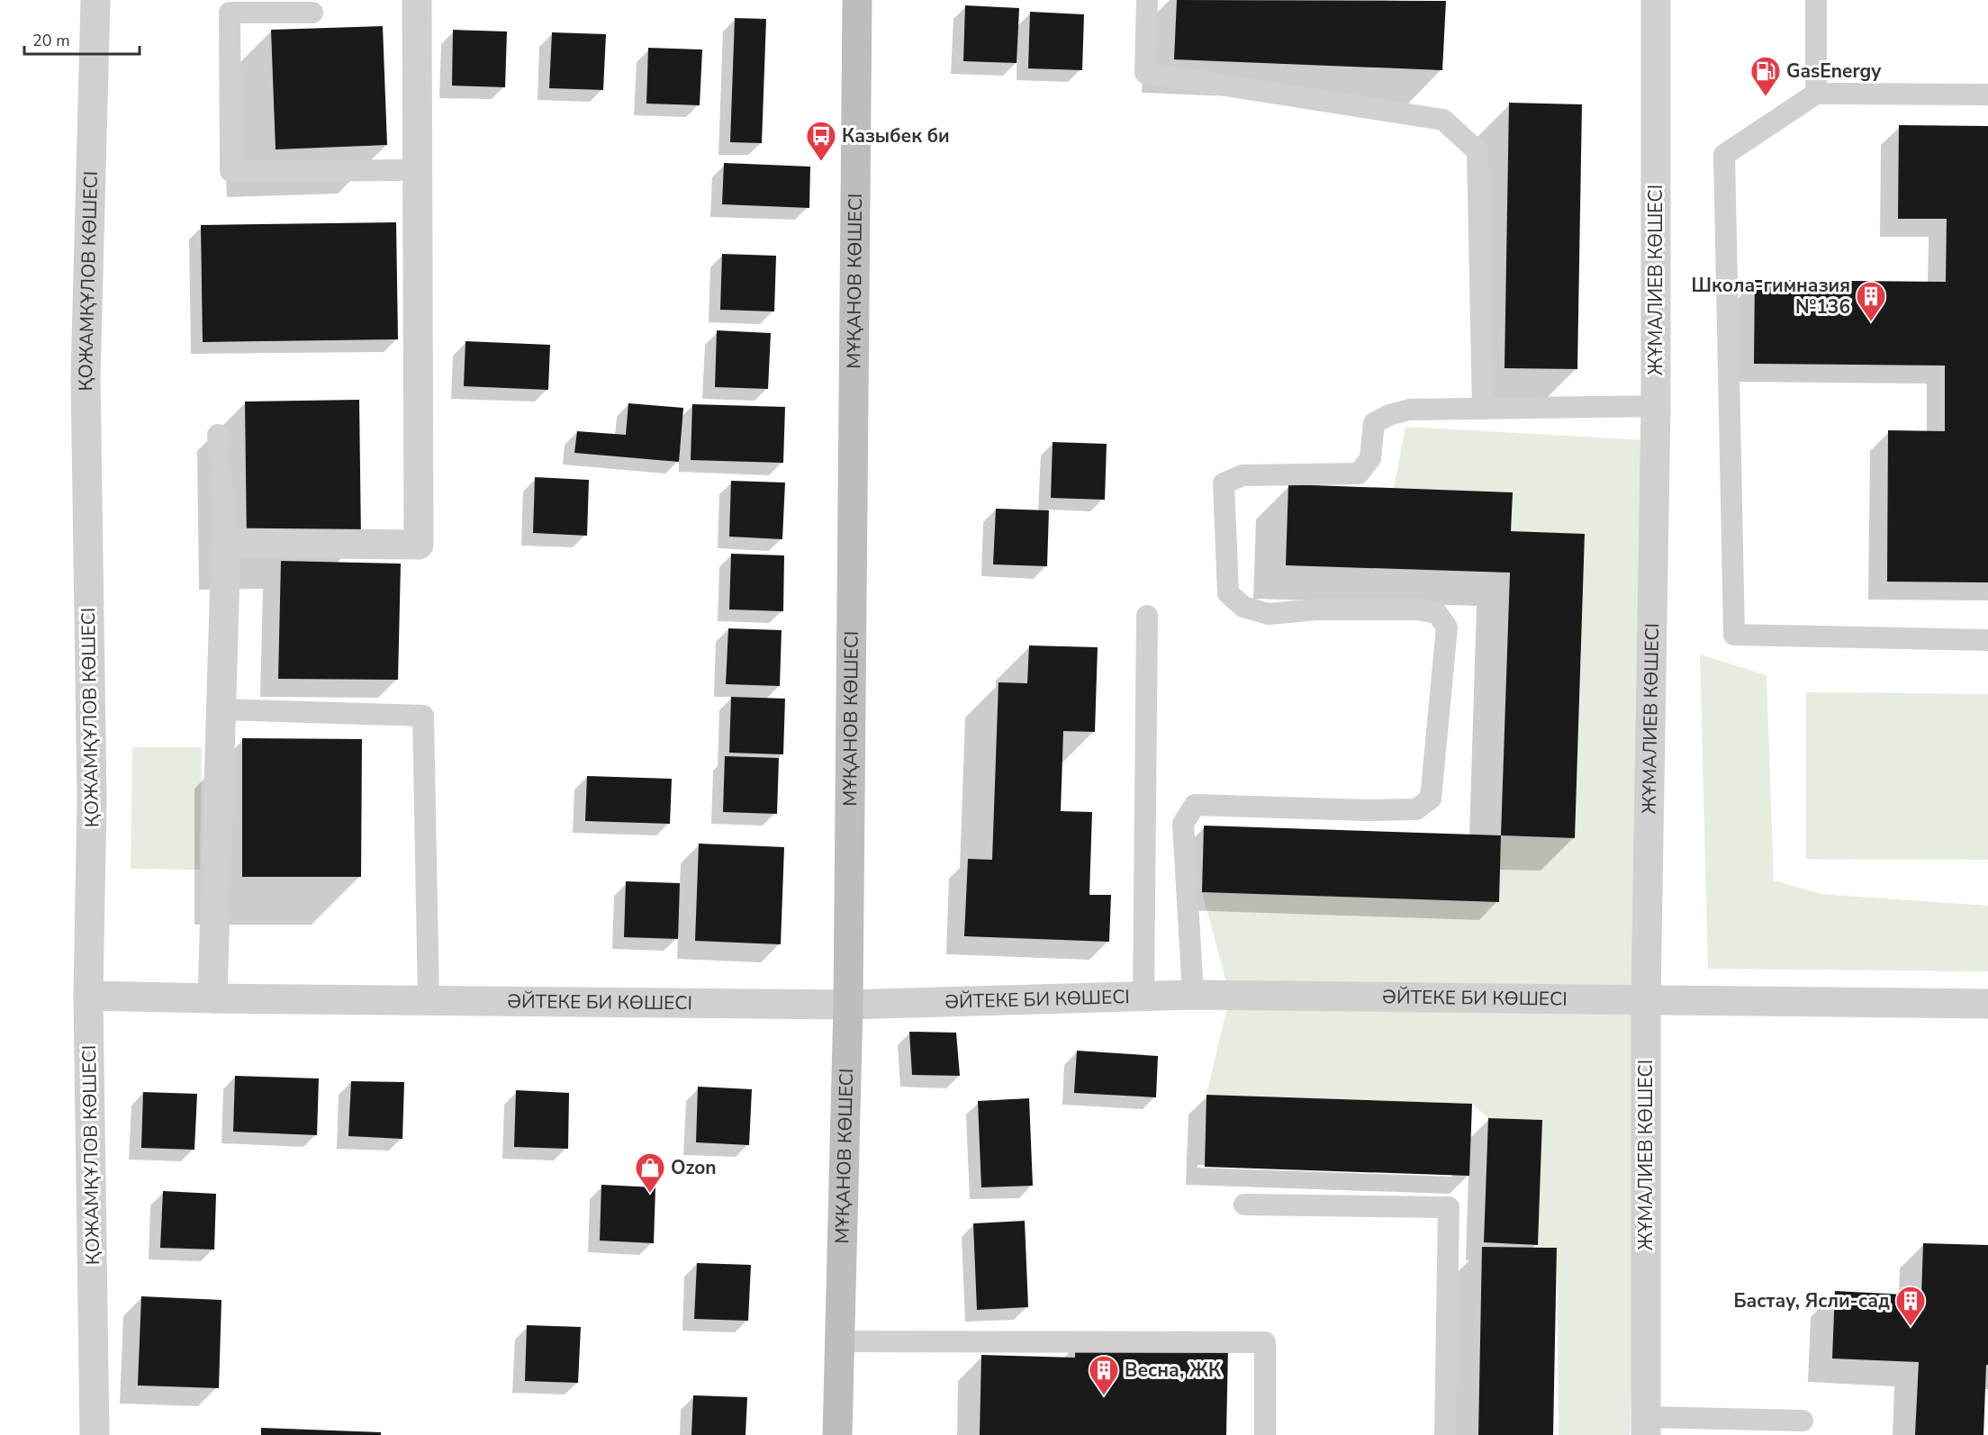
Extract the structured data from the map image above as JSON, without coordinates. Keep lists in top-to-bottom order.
{
  "streets": {
    "main road": ["МҰҚАНОВ КӨШЕСІ"],
    "street": ["ҚОЖАМҚҰЛОВ КӨШЕСІ", "ЖҰМАЛИЕВ КӨШЕСІ", "ӘЙТЕКЕ БИ КӨШЕСІ"]
  },
  "crossings": [
    ["ҚОЖАМҚҰЛОВ КӨШЕСІ", "ӘЙТЕКЕ БИ КӨШЕСІ"],
    ["МҰҚАНОВ КӨШЕСІ", "ӘЙТЕКЕ БИ КӨШЕСІ"],
    ["ЖҰМАЛИЕВ КӨШЕСІ", "ӘЙТЕКЕ БИ КӨШЕСІ"]
  ],
  "places": {
    "fuel station": ["GasEnergy"],
    "bus stop": ["Казыбек би"],
    "building": ["Школа-гимназия №136", "Бастау, Ясли-сад", "Весна, ЖК"],
    "shop": ["Ozon"]
  },
  "scale_bar": "20 m"
}
